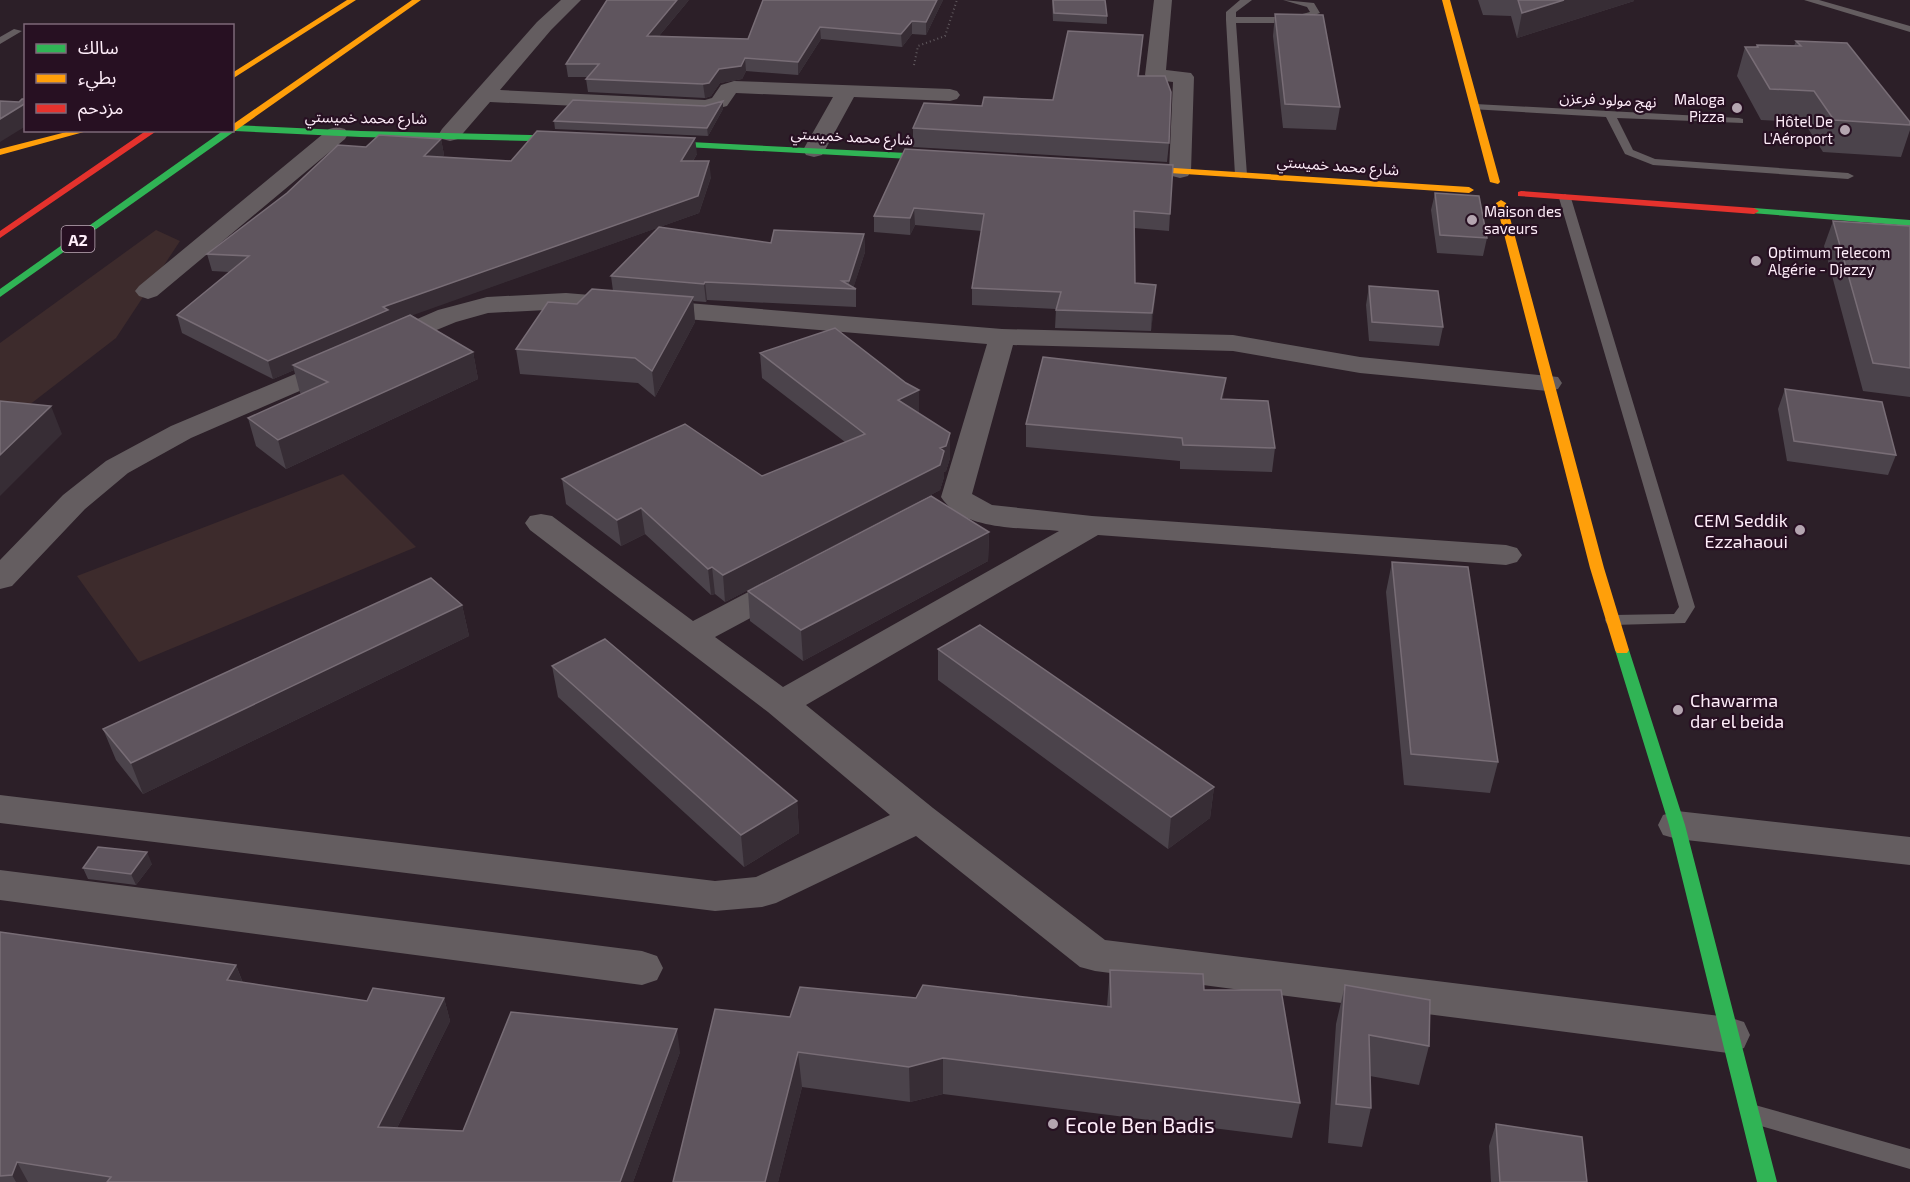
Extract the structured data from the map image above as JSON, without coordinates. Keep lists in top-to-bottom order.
{
  "streets": {
    "main road": ["شارع محمد خميستي", "A2"],
    "lane": ["نهج مولود فرعزن"]
  },
  "places": [
    "Maloga Pizza",
    "Hôtel De L'Aéroport",
    "Maison des saveurs",
    "Optimum Telecom Algérie - Djezzy",
    "CEM Seddik Ezzahaoui",
    "Chawarma dar el beida",
    "Ecole Ben Badis"
  ],
  "legend": ["سالك", "بطيء", "مزدحم"]
}
